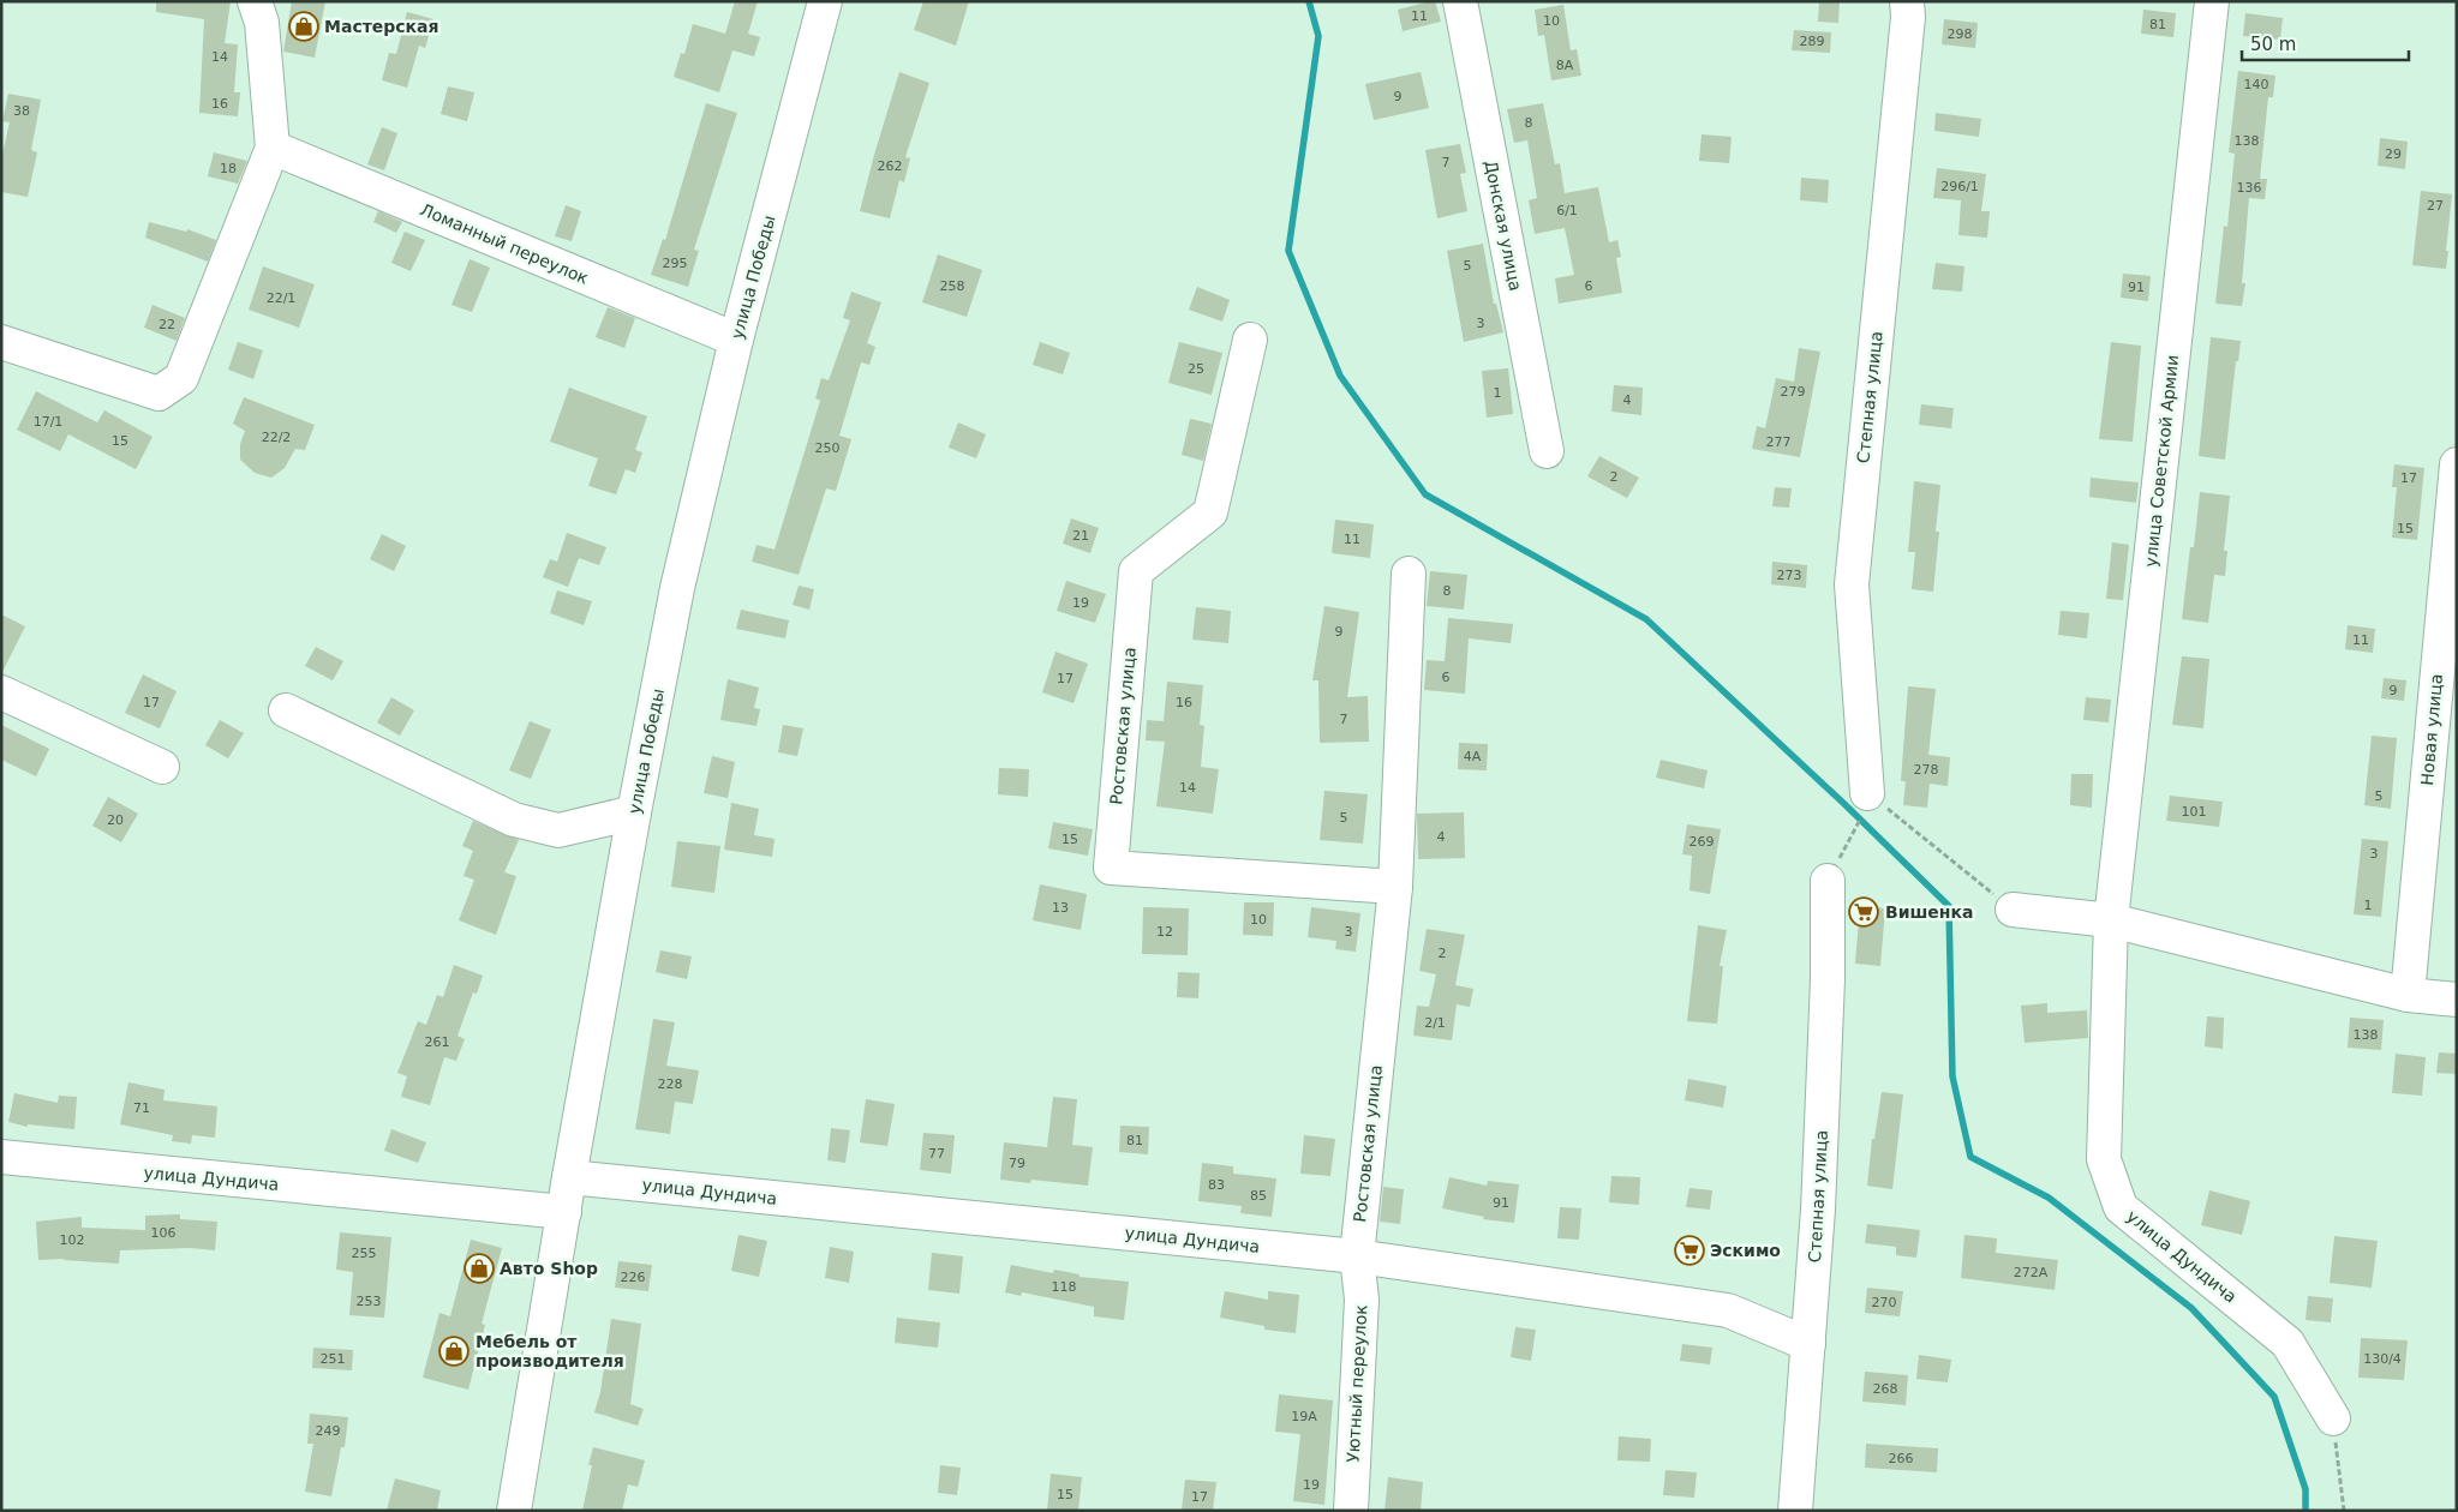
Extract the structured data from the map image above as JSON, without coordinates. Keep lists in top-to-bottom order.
{
  "streets": {
    "street": [
      "Донская улица",
      "Ломанный переулок",
      "улица Победы",
      "Степная улица",
      "улица Советской Армии",
      "Ростовская улица",
      "Новая улица",
      "улица Дундича",
      "Уютный переулок"
    ]
  },
  "crossings": [
    ["Ломанный переулок", "улица Победы"],
    ["улица Победы", "улица Дундича"],
    ["Степная улица", "улица Дундича"],
    ["улица Советской Армии", "улица Дундича"],
    ["Ростовская улица", "улица Дундича"],
    ["Ростовская улица", "Уютный переулок"],
    ["улица Дундича", "Уютный переулок"]
  ],
  "places": {
    "shop": ["Мастерская", "Авто Shop", "Мебель от производителя"],
    "supermarket": ["Вишенка", "Эскимо"]
  },
  "house_numbers": [
    "11",
    "10",
    "81",
    "298",
    "289",
    "14",
    "8А",
    "140",
    "9",
    "16",
    "38",
    "8",
    "138",
    "29",
    "7",
    "262",
    "18",
    "296/1",
    "136",
    "27",
    "6/1",
    "295",
    "5",
    "258",
    "6",
    "91",
    "22/1",
    "3",
    "22",
    "25",
    "279",
    "1",
    "4",
    "17/1",
    "22/2",
    "15",
    "277",
    "250",
    "2",
    "17",
    "15",
    "21",
    "11",
    "273",
    "8",
    "19",
    "9",
    "11",
    "6",
    "17",
    "9",
    "17",
    "16",
    "7",
    "4А",
    "278",
    "14",
    "5",
    "101",
    "5",
    "20",
    "4",
    "15",
    "269",
    "3",
    "1",
    "13",
    "10",
    "12",
    "3",
    "2",
    "2/1",
    "138",
    "261",
    "228",
    "71",
    "81",
    "77",
    "79",
    "83",
    "85",
    "91",
    "106",
    "102",
    "255",
    "272А",
    "226",
    "118",
    "253",
    "270",
    "251",
    "130/4",
    "268",
    "19А",
    "249",
    "266",
    "19",
    "15",
    "17"
  ],
  "scale_bar": "50 m"
}
